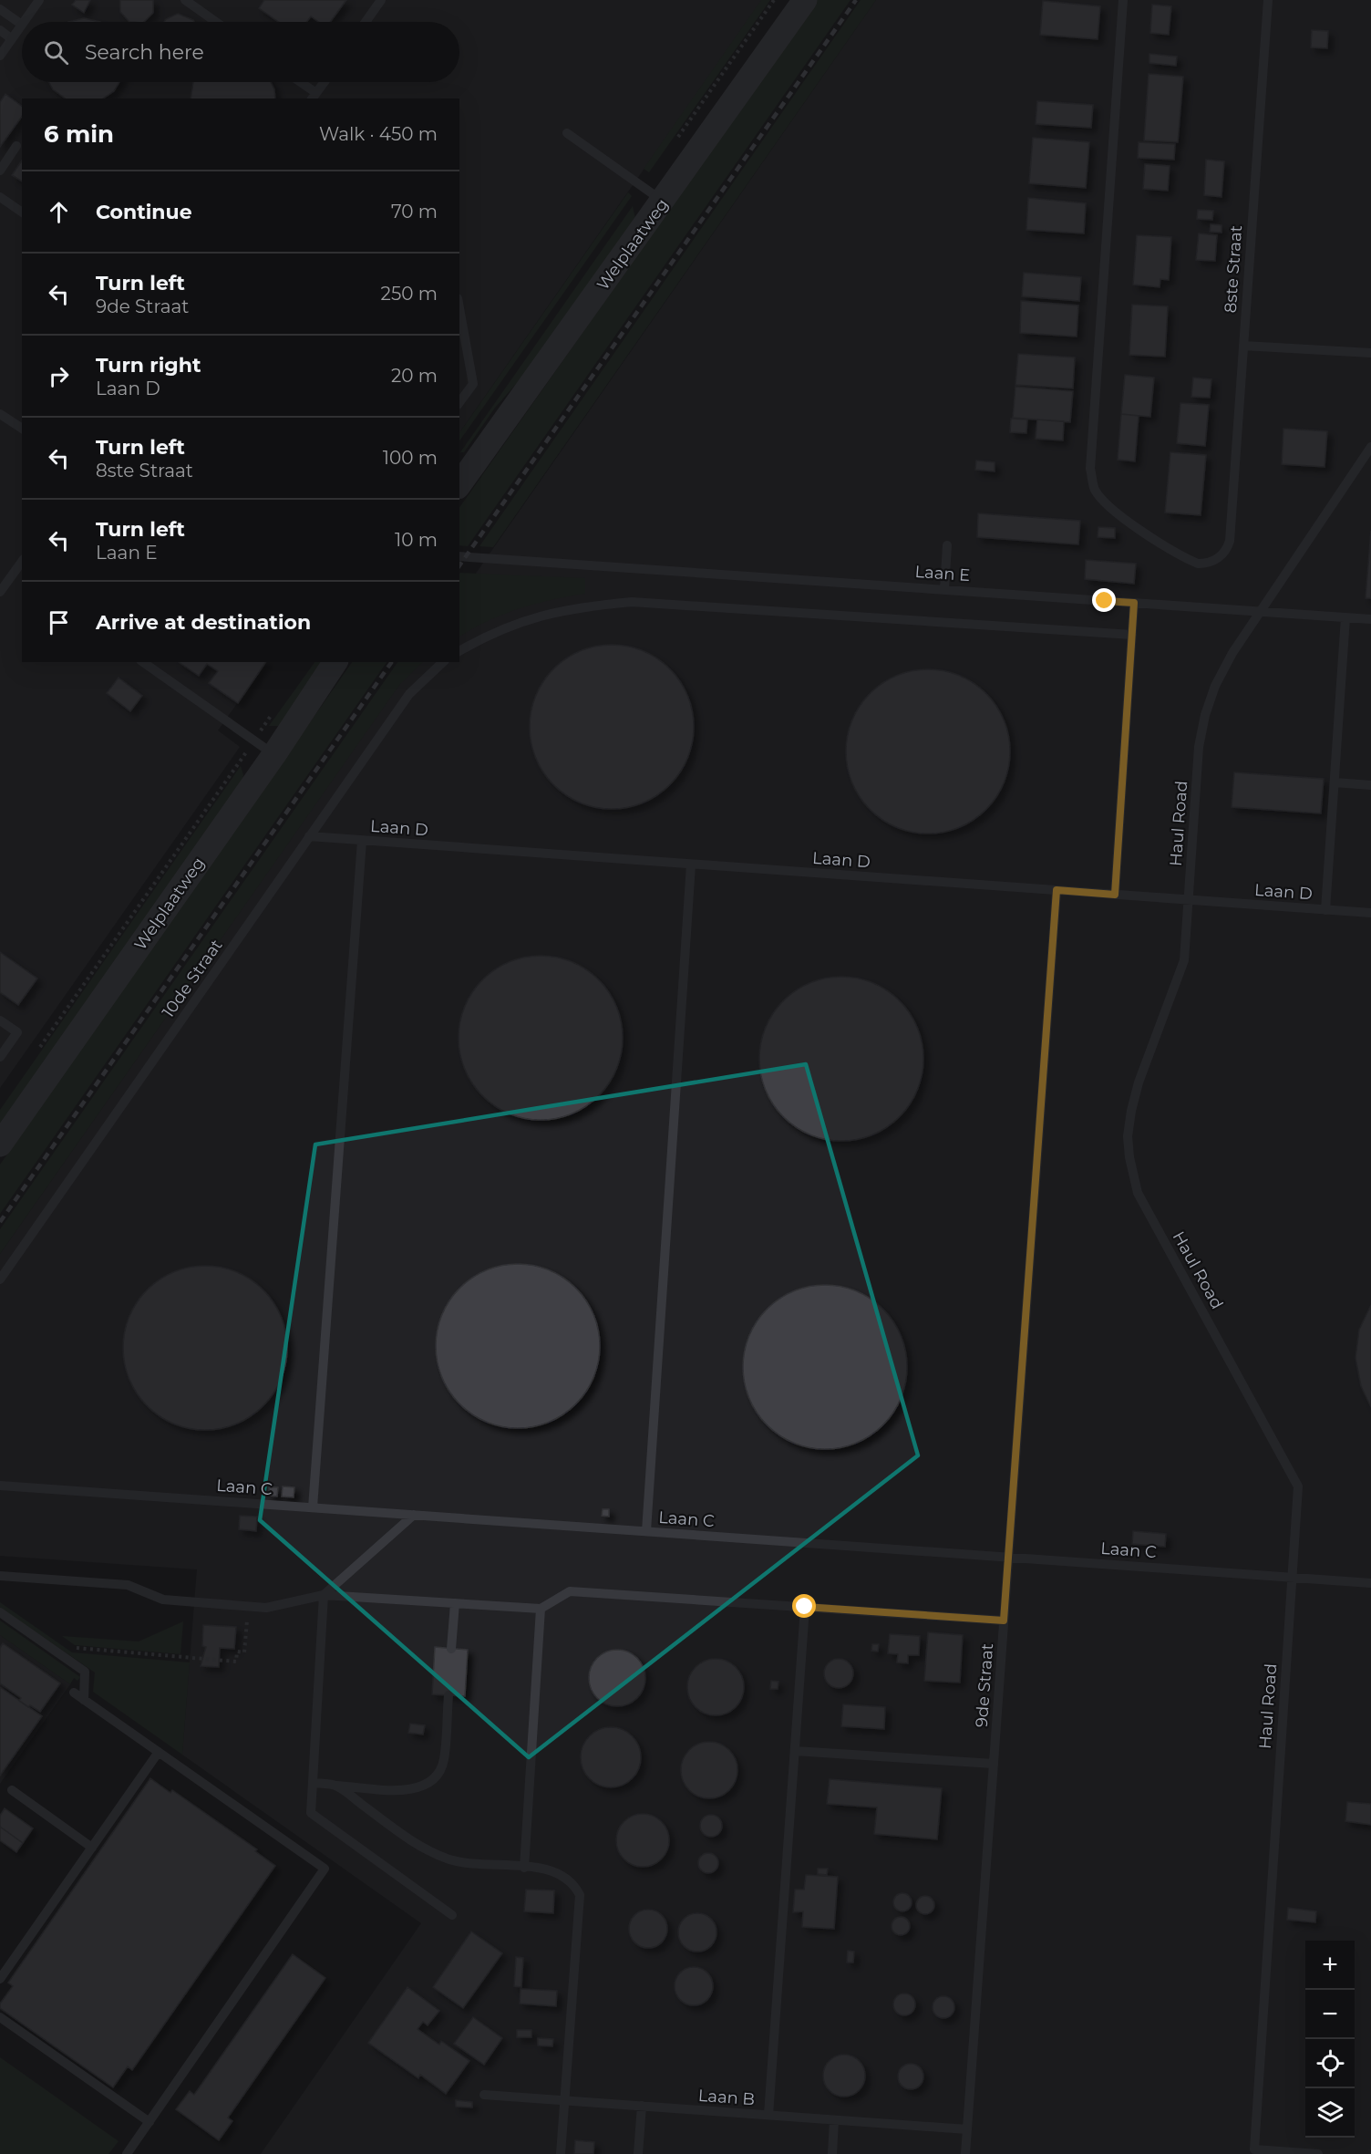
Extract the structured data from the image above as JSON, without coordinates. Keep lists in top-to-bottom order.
{
  "streets": {
    "street": ["Welplaatweg"],
    "lane": [
      "8ste Straat",
      "Laan E",
      "Haul Road",
      "Laan D",
      "10de Straat",
      "Laan C",
      "9de Straat",
      "Laan B"
    ]
  },
  "crossings": [
    ["Laan E", "Haul Road"],
    ["Haul Road", "Laan D"],
    ["Haul Road", "Laan C"],
    ["Laan D", "10de Straat"],
    ["Laan D", "9de Straat"],
    ["Laan C", "9de Straat"],
    ["9de Straat", "Laan B"]
  ],
  "page": {
    "search": "Search here",
    "heading": ["6 min", "Walk · 450 m"],
    "list": [
      ["Continue", "70 m"],
      ["Turn left", "9de Straat", "250 m"],
      ["Turn right", "Laan D", "20 m"],
      ["Turn left", "8ste Straat", "100 m"],
      ["Turn left", "Laan E", "10 m"],
      "Arrive at destination"
    ],
    "map_buttons": ["+", "−"]
  }
}
